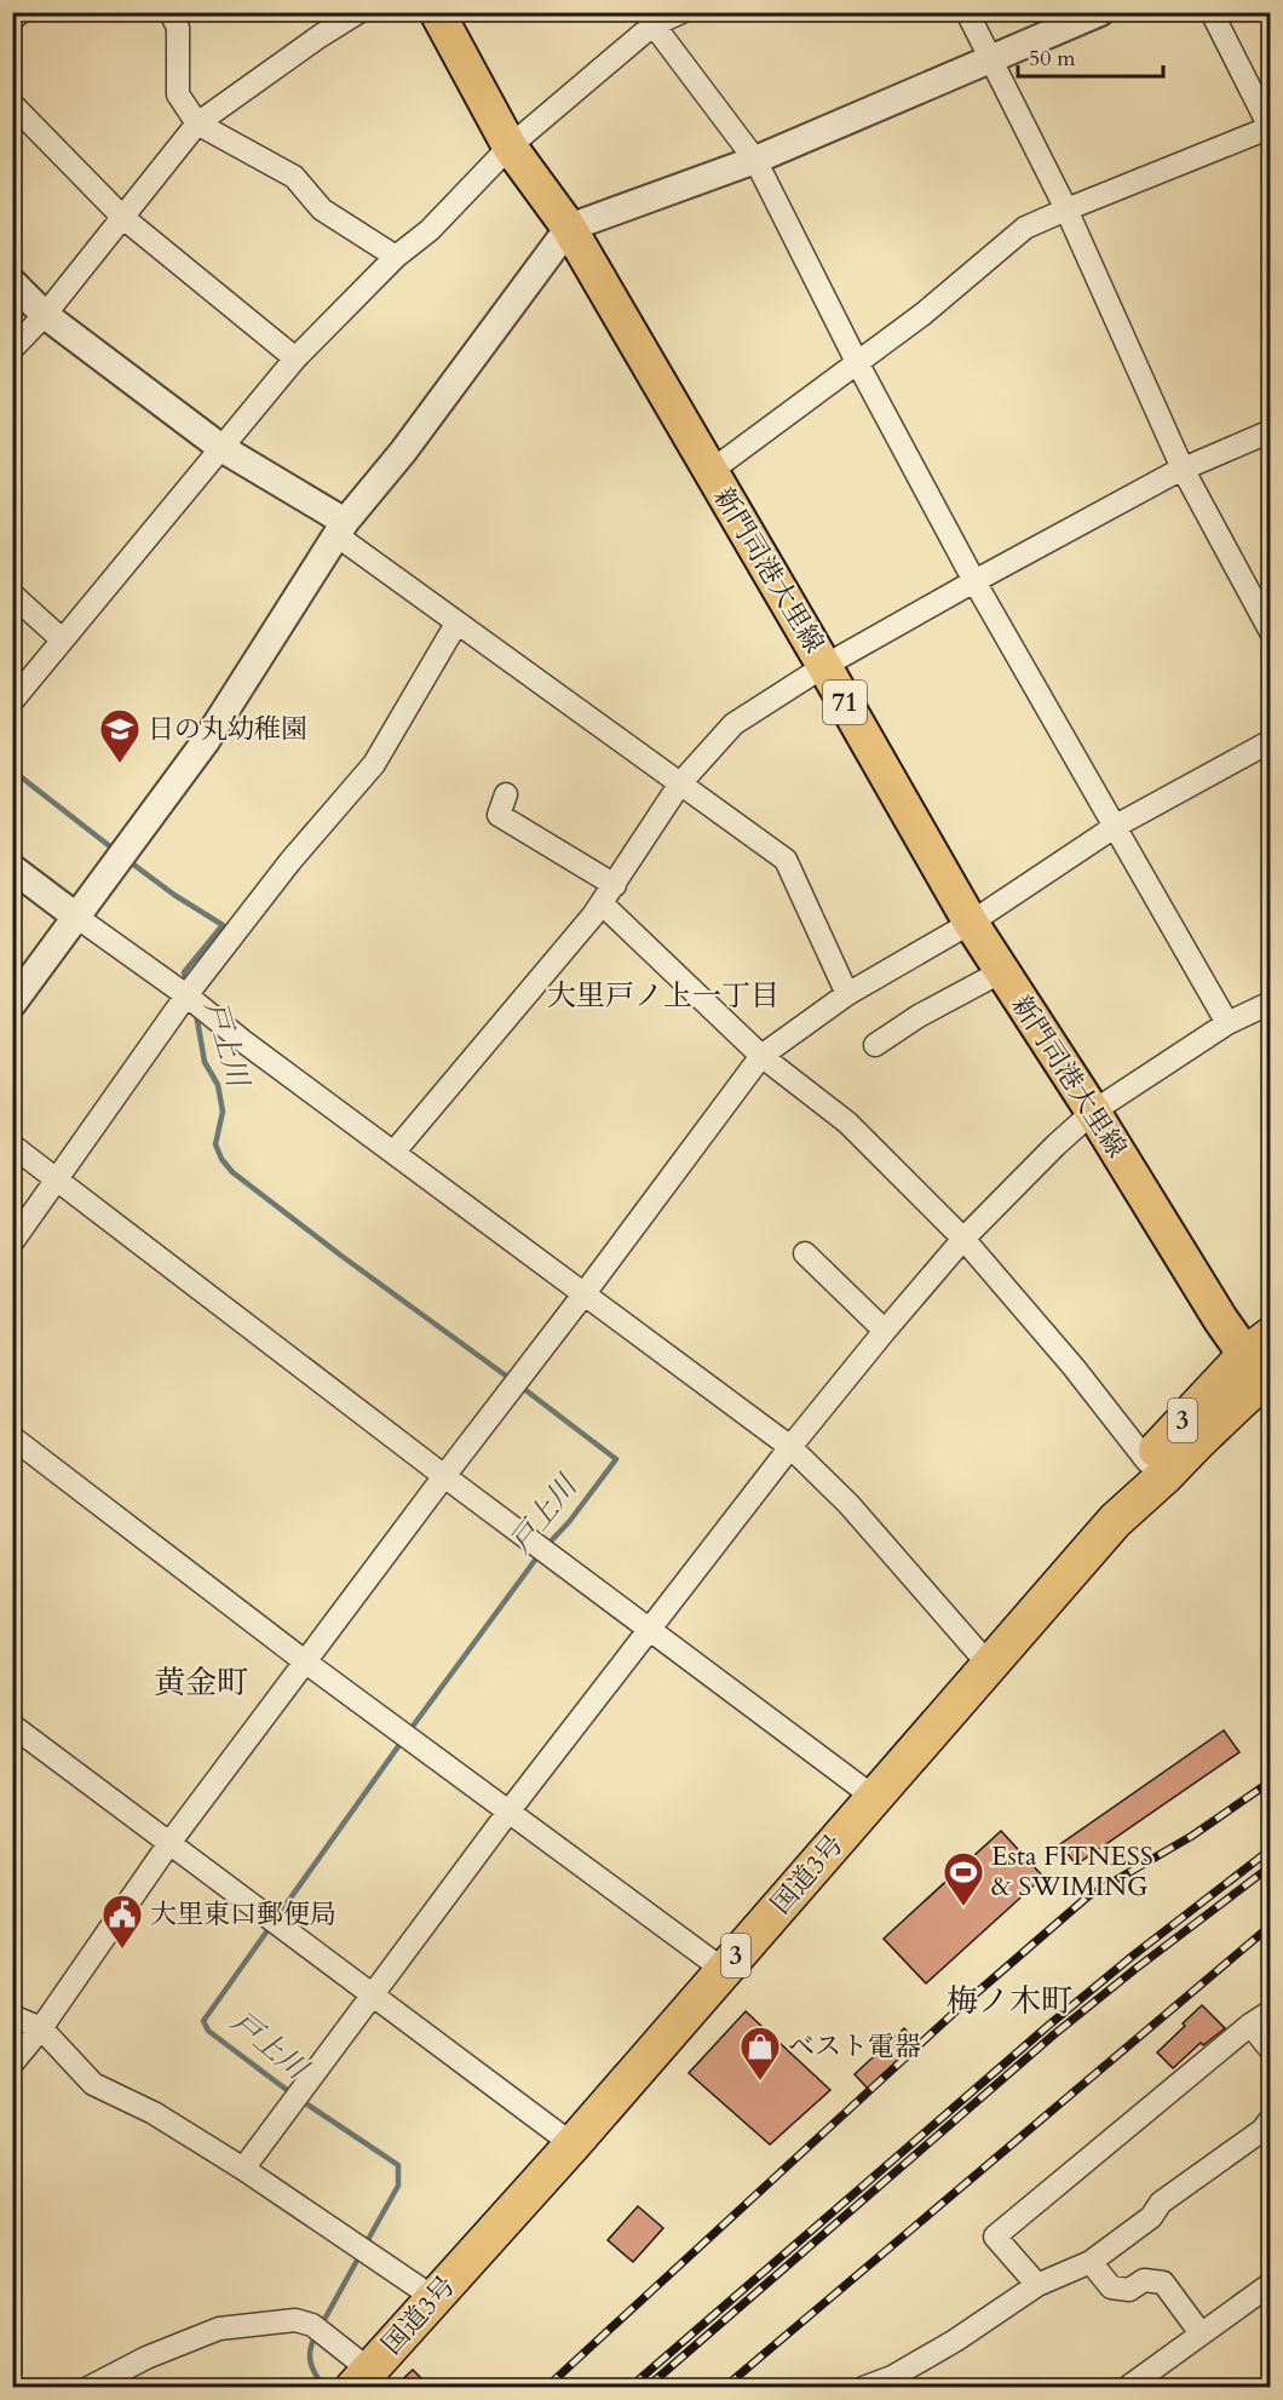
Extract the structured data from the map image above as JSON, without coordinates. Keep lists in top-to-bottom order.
{
  "streets": {
    "highway": ["3", "国道3号"],
    "main road": ["新門司港大里線", "71"]
  },
  "crossings": [
    ["新門司港大里線", "国道3号"]
  ],
  "districts": ["大里戸ノ上一丁目", "黄金町", "梅ノ木町"],
  "water": ["戸上川"],
  "places": {
    "school or university": ["日の丸幼稚園"],
    "sports": ["Esta FITNESS & SWIMING"],
    "public building": ["大里東口郵便局"],
    "shop": ["ベスト電器"]
  },
  "scale_bar": "50 m"
}
